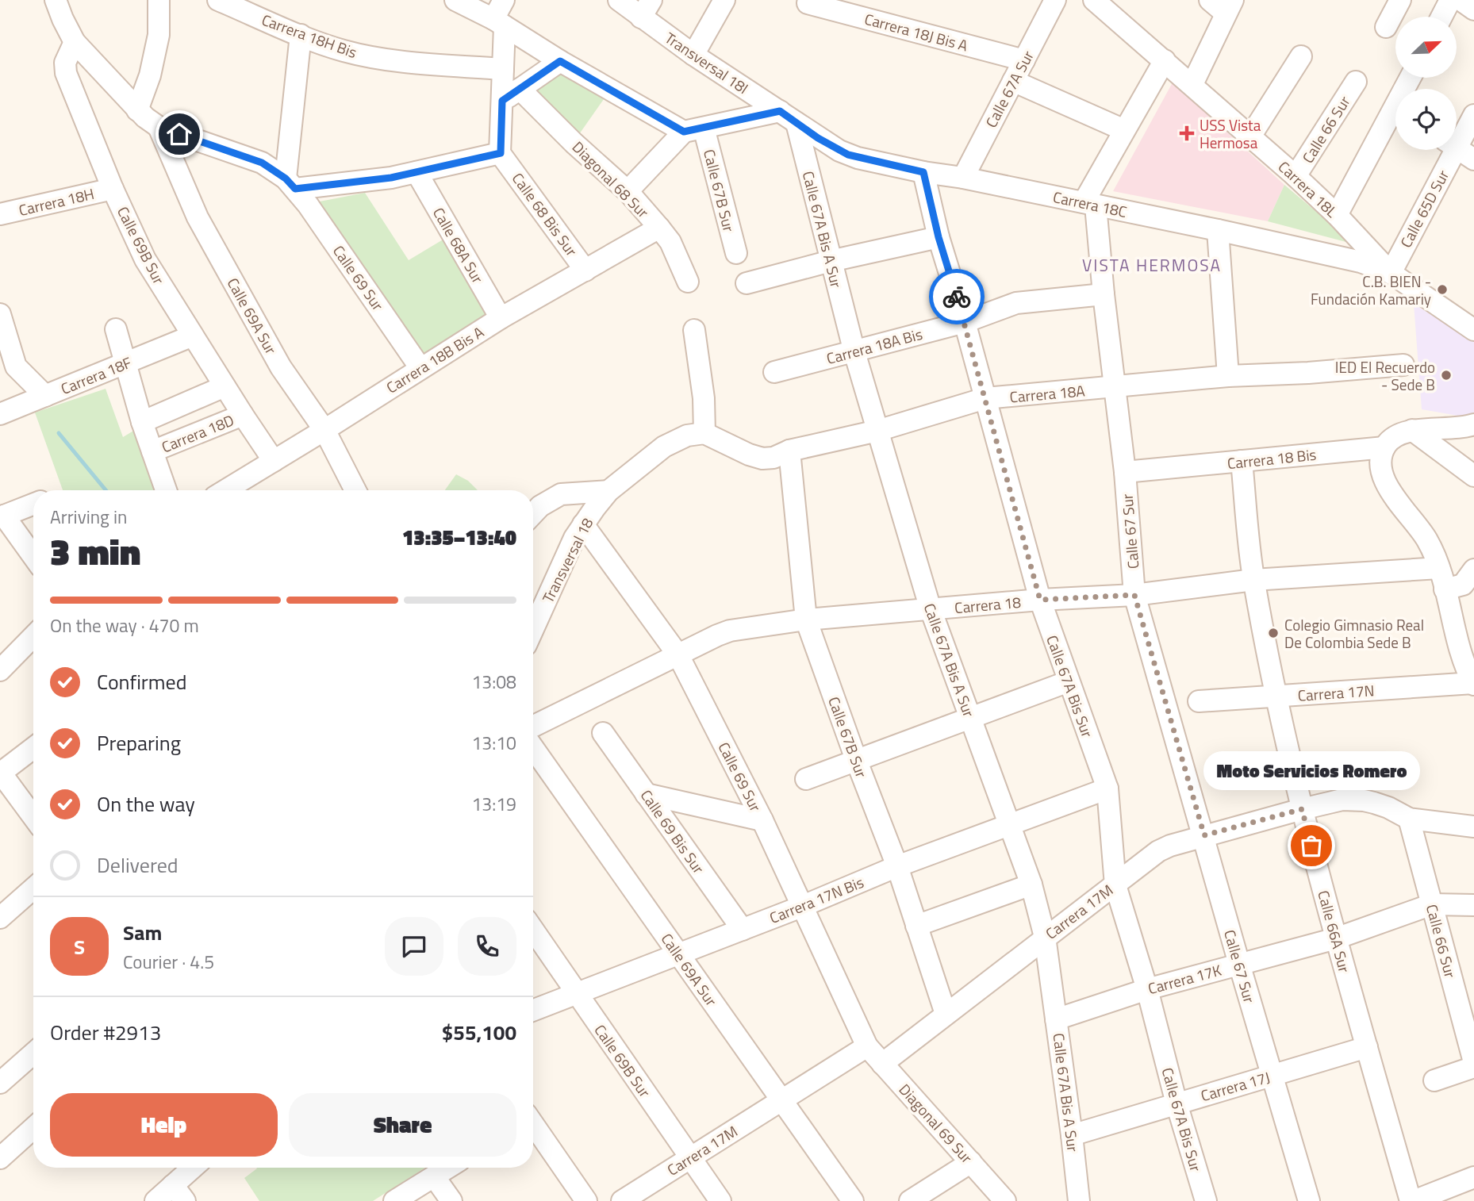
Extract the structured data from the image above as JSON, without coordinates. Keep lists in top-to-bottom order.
{
  "streets": {
    "street": [
      "Carrera 18J Bis A",
      "Carrera 18H Bis",
      "Transversal 18I",
      "Calle 67A Sur",
      "Calle 66 Sur",
      "Diagonal 68 Sur",
      "Carrera 18L",
      "Calle 67B Sur",
      "Carrera 18H",
      "Carrera 18C",
      "Calle 65D Sur",
      "Calle 68 Bis Sur",
      "Calle 67A Bis A Sur",
      "Calle 69B Sur",
      "Calle 68A Sur",
      "Calle 69 Sur",
      "Calle 69A Sur",
      "Carrera 18A Bis",
      "Carrera 18B Bis A",
      "Carrera 18F",
      "Carrera 18A",
      "Carrera 18D",
      "Carrera 18 Bis",
      "Calle 67 Sur",
      "Transversal 18",
      "Carrera 18",
      "Calle 67A Bis Sur",
      "Carrera 17N",
      "Calle 69 Bis Sur",
      "Carrera 17N Bis",
      "Carrera 17M",
      "Calle 66A Sur",
      "Carrera 17K",
      "Carrera 17J",
      "Diagonal 69 Sur"
    ]
  },
  "crossings": [
    ["Carrera 18J Bis A", "Calle 67A Sur"],
    ["Transversal 18I", "Carrera 18C"],
    ["Transversal 18I", "Calle 67A Bis A Sur"],
    ["Calle 67A Sur", "Carrera 18C"],
    ["Calle 66 Sur", "Carrera 18L"],
    ["Calle 66 Sur", "Carrera 17M"],
    ["Calle 66 Sur", "Carrera 17K"],
    ["Diagonal 68 Sur", "Carrera 18B Bis A"],
    ["Carrera 18L", "Carrera 18C"],
    ["Carrera 18L", "Calle 65D Sur"],
    ["Calle 67B Sur", "Carrera 18A"],
    ["Calle 67B Sur", "Carrera 18"],
    ["Calle 67B Sur", "Carrera 17N Bis"],
    ["Calle 67B Sur", "Carrera 17M"],
    ["Carrera 18H", "Calle 69B Sur"],
    ["Carrera 18C", "Calle 65D Sur"],
    ["Carrera 18C", "Calle 67A Bis A Sur"],
    ["Carrera 18C", "Calle 67 Sur"],
    ["Carrera 18C", "Calle 67A Bis Sur"],
    ["Calle 68 Bis Sur", "Carrera 18B Bis A"],
    ["Calle 67A Bis A Sur", "Carrera 18A Bis"],
    ["Calle 67A Bis A Sur", "Carrera 18A"],
    ["Calle 67A Bis A Sur", "Carrera 18"],
    ["Calle 67A Bis A Sur", "Carrera 17N Bis"],
    ["Calle 67A Bis A Sur", "Carrera 17M"],
    ["Calle 67A Bis A Sur", "Carrera 17K"],
    ["Calle 67A Bis A Sur", "Carrera 17J"],
    ["Calle 69B Sur", "Carrera 18B Bis A"],
    ["Calle 69B Sur", "Carrera 18F"],
    ["Calle 69B Sur", "Carrera 18D"],
    ["Calle 69B Sur", "Carrera 17N Bis"],
    ["Calle 69B Sur", "Carrera 17M"],
    ["Calle 68A Sur", "Carrera 18B Bis A"],
    ["Calle 69 Sur", "Carrera 18B Bis A"],
    ["Calle 69 Sur", "Transversal 18"],
    ["Calle 69 Sur", "Carrera 18"],
    ["Calle 69 Sur", "Carrera 17N Bis"],
    ["Calle 69 Sur", "Carrera 17M"],
    ["Calle 69 Sur", "Diagonal 69 Sur"],
    ["Calle 69A Sur", "Carrera 18B Bis A"],
    ["Calle 69A Sur", "Carrera 17N Bis"],
    ["Calle 69A Sur", "Carrera 17M"],
    ["Carrera 18A Bis", "Calle 67 Sur"],
    ["Carrera 18A Bis", "Calle 67A Bis Sur"],
    ["Carrera 18A", "Calle 67 Sur"],
    ["Carrera 18A", "Transversal 18"],
    ["Carrera 18A", "Calle 67A Bis Sur"],
    ["Carrera 18 Bis", "Calle 67 Sur"],
    ["Carrera 18 Bis", "Calle 66A Sur"],
    ["Calle 67 Sur", "Carrera 18"],
    ["Calle 67 Sur", "Carrera 17M"],
    ["Calle 67 Sur", "Carrera 17K"],
    ["Calle 67 Sur", "Carrera 17J"],
    ["Carrera 18", "Calle 67A Bis Sur"],
    ["Carrera 18", "Calle 66A Sur"],
    ["Calle 67A Bis Sur", "Carrera 17N Bis"],
    ["Calle 67A Bis Sur", "Carrera 17M"],
    ["Calle 67A Bis Sur", "Carrera 17K"],
    ["Calle 67A Bis Sur", "Carrera 17J"],
    ["Carrera 17N", "Calle 66A Sur"],
    ["Calle 69 Bis Sur", "Carrera 17N Bis"],
    ["Carrera 17M", "Calle 66A Sur"],
    ["Carrera 17M", "Diagonal 69 Sur"],
    ["Calle 66A Sur", "Carrera 17K"],
    ["Calle 66A Sur", "Carrera 17J"]
  ],
  "districts": ["VISTA HERMOSA"],
  "places": {
    "health": ["USS Vista Hermosa"],
    "other": [
      "C.B. BIEN - Fundación Kamariy",
      "IED El Recuerdo - Sede B",
      "Colegio Gimnasio Real De Colombia Sede B",
      "Moto Servicios Romero"
    ]
  },
  "north": "top right",
  "page": {
    "heading": ["3 min", "Arriving in", "13:35–13:40"],
    "panel": [
      "Sam",
      "Courier · 4.5",
      "Order #2913",
      "$55,100"
    ],
    "bar": "On the way · 470 m",
    "list": [
      ["Confirmed", "13:08"],
      ["Preparing", "13:10"],
      ["On the way", "13:19"],
      "Delivered"
    ],
    "bubble": "Moto Servicios Romero",
    "round": "S",
    "buttons": ["Help", "Share"]
  }
}
